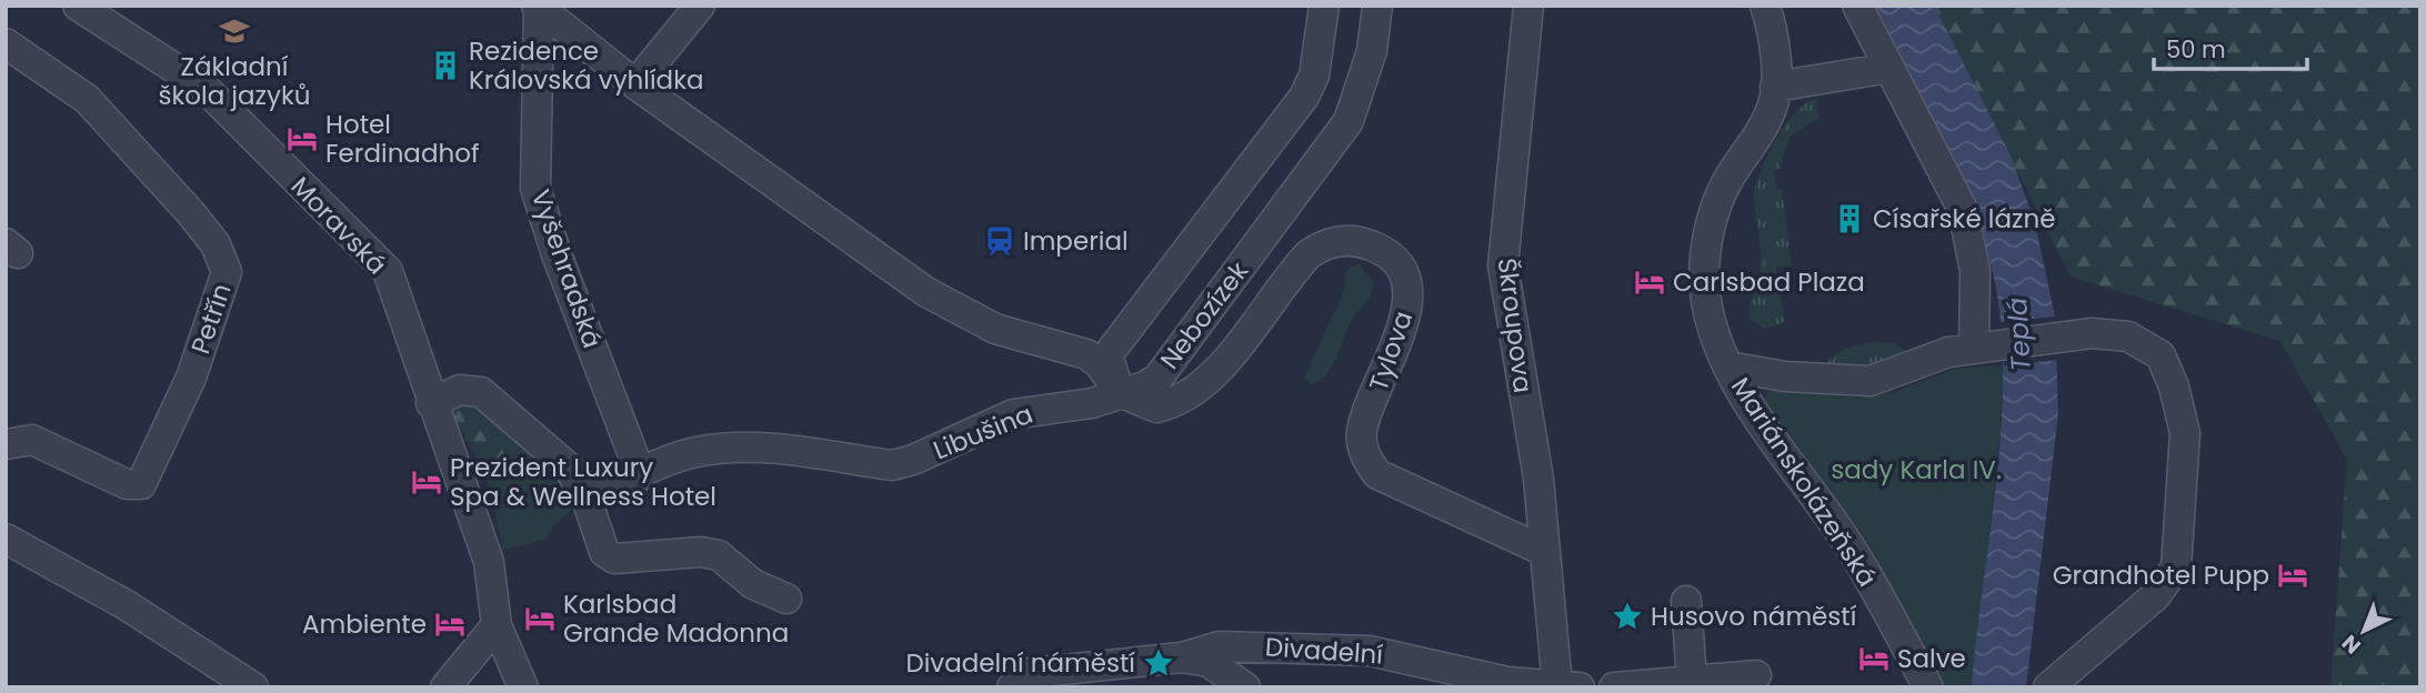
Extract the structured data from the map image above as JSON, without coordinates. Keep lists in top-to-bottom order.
{
  "streets": {
    "street": [
      "Moravská",
      "Vyšehradská",
      "Nebozízek",
      "Petřín",
      "Škroupova",
      "Tylova",
      "Libušina",
      "Mariánskolázeňská",
      "Divadelní"
    ]
  },
  "crossings": [
    ["Vyšehradská", "Libušina"],
    ["Nebozízek", "Tylova"],
    ["Nebozízek", "Libušina"],
    ["Škroupova", "Tylova"],
    ["Tylova", "Libušina"]
  ],
  "water": ["Teplá"],
  "parks": ["sady Karla IV."],
  "places": {
    "school or university": ["Základní škola jazyků"],
    "building": ["Rezidence Královská vyhlídka", "Císařské lázně"],
    "hotel": [
      "Hotel Ferdinadhof",
      "Carlsbad Plaza",
      "Prezident Luxury Spa & Wellness Hotel",
      "Grandhotel Pupp",
      "Karlsbad Grande Madonna",
      "Ambiente",
      "Salve"
    ],
    "station": ["Imperial"],
    "place": ["Husovo náměstí", "Divadelní náměstí"]
  },
  "scale_bar": "50 m",
  "north": "bottom left"
}
